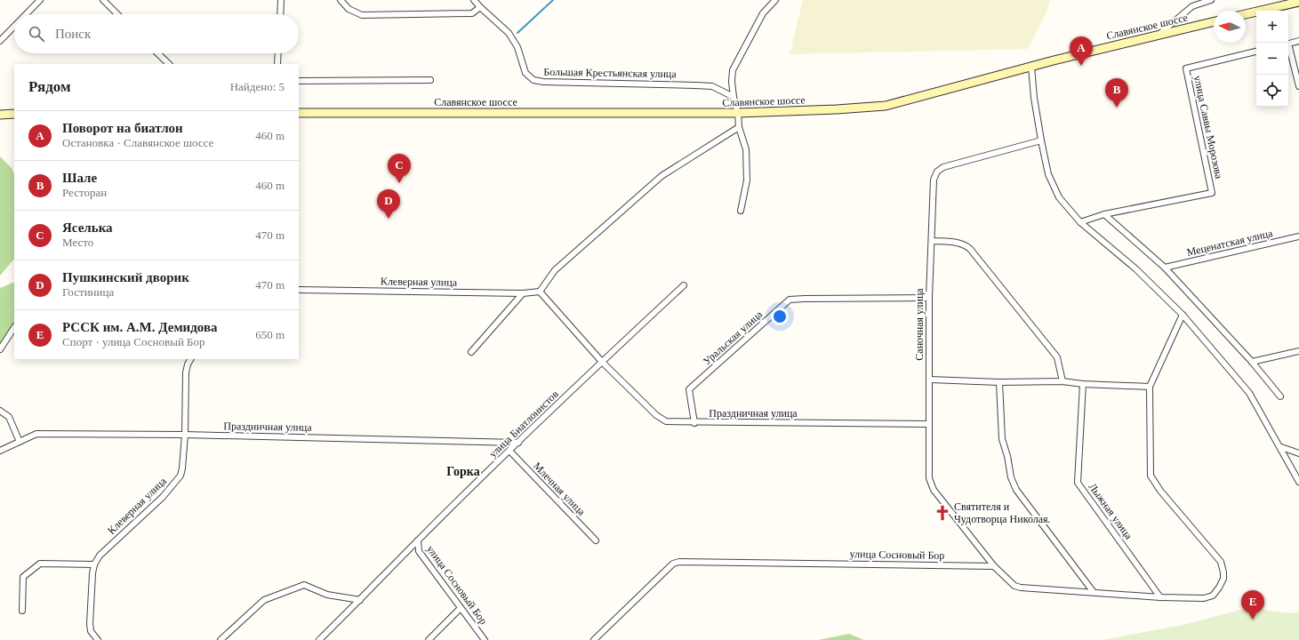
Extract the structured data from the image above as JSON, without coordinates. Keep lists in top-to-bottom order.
{
  "streets": {
    "main road": ["Славянское шоссе"],
    "street": [
      "Большая Крестьянская улица",
      "улица Саввы Морозова",
      "Меценатская улица",
      "Клеверная улица",
      "Саночная улица",
      "Уральская улица",
      "Праздничная улица",
      "улица Биатлонистов",
      "Млечная улица",
      "Лыжная улица",
      "улица Сосновый Бор"
    ]
  },
  "crossings": [
    ["Клеверная улица", "Праздничная улица"],
    ["Саночная улица", "Уральская улица"],
    ["Саночная улица", "Праздничная улица"],
    ["Саночная улица", "улица Сосновый Бор"],
    ["Уральская улица", "Праздничная улица"],
    ["Праздничная улица", "улица Биатлонистов"],
    ["улица Биатлонистов", "Млечная улица"],
    ["улица Биатлонистов", "улица Сосновый Бор"]
  ],
  "districts": ["Горка"],
  "places": {
    "church": ["Святителя и Чудотворца Николая."]
  },
  "north": "left",
  "page": {
    "map_buttons": ["+", "−"],
    "search": "Поиск",
    "pins": [
      "A",
      "B",
      "C",
      "D",
      "E"
    ],
    "heading": ["Рядом", "Найдено: 5"],
    "list": [
      {
        "mark": "A",
        "name": "Поворот на биатлон",
        "note": "Остановка · Славянское шоссе",
        "value": "460 m"
      },
      {
        "mark": "B",
        "name": "Шале",
        "note": "Ресторан",
        "value": "460 m"
      },
      {
        "mark": "C",
        "name": "Яселька",
        "note": "Место",
        "value": "470 m"
      },
      {
        "mark": "D",
        "name": "Пушкинский дворик",
        "note": "Гостиница",
        "value": "470 m"
      },
      {
        "mark": "E",
        "name": "РССК им. А.М. Демидова",
        "note": "Спорт · улица Сосновый Бор",
        "value": "650 m"
      }
    ]
  }
}
